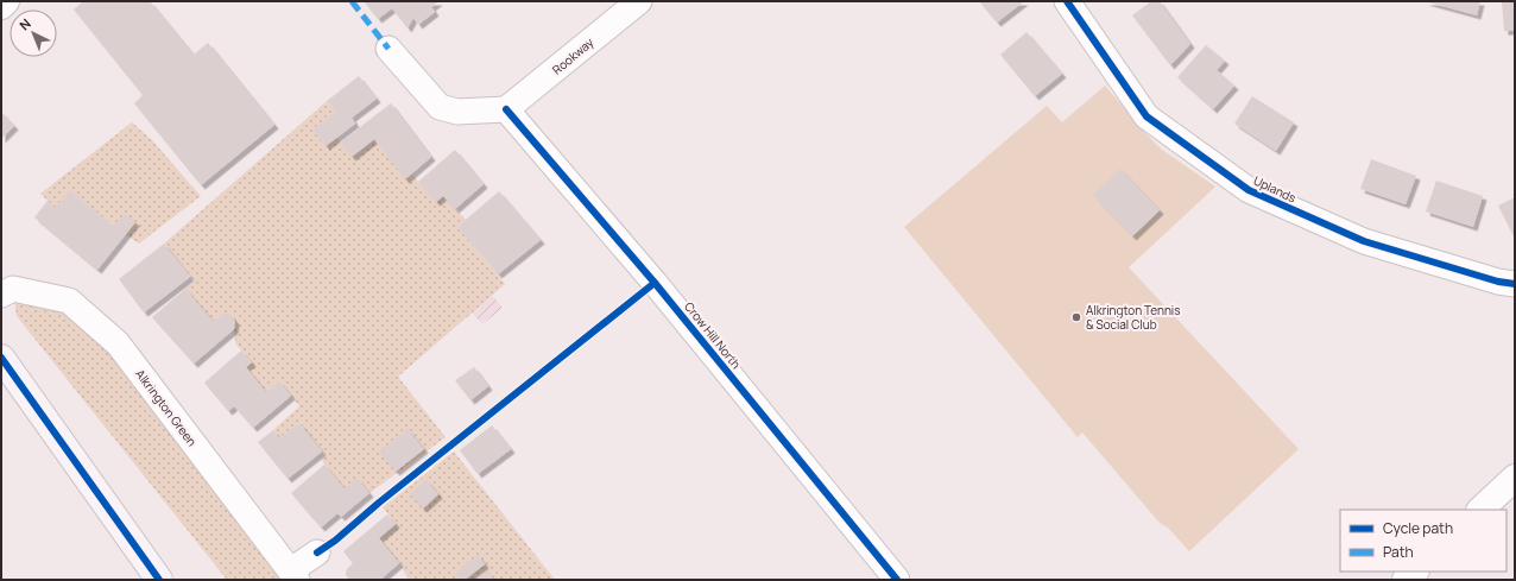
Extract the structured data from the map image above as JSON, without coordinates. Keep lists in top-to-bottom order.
{
  "streets": {
    "street": [
      "Rookway",
      "Uplands",
      "Crow Hill North",
      "Alkrington Green"
    ]
  },
  "crossings": [
    ["Rookway", "Crow Hill North"]
  ],
  "places": ["Alkrington Tennis & Social Club"],
  "legend": ["Cycle path", "Path"],
  "north": "top left"
}
